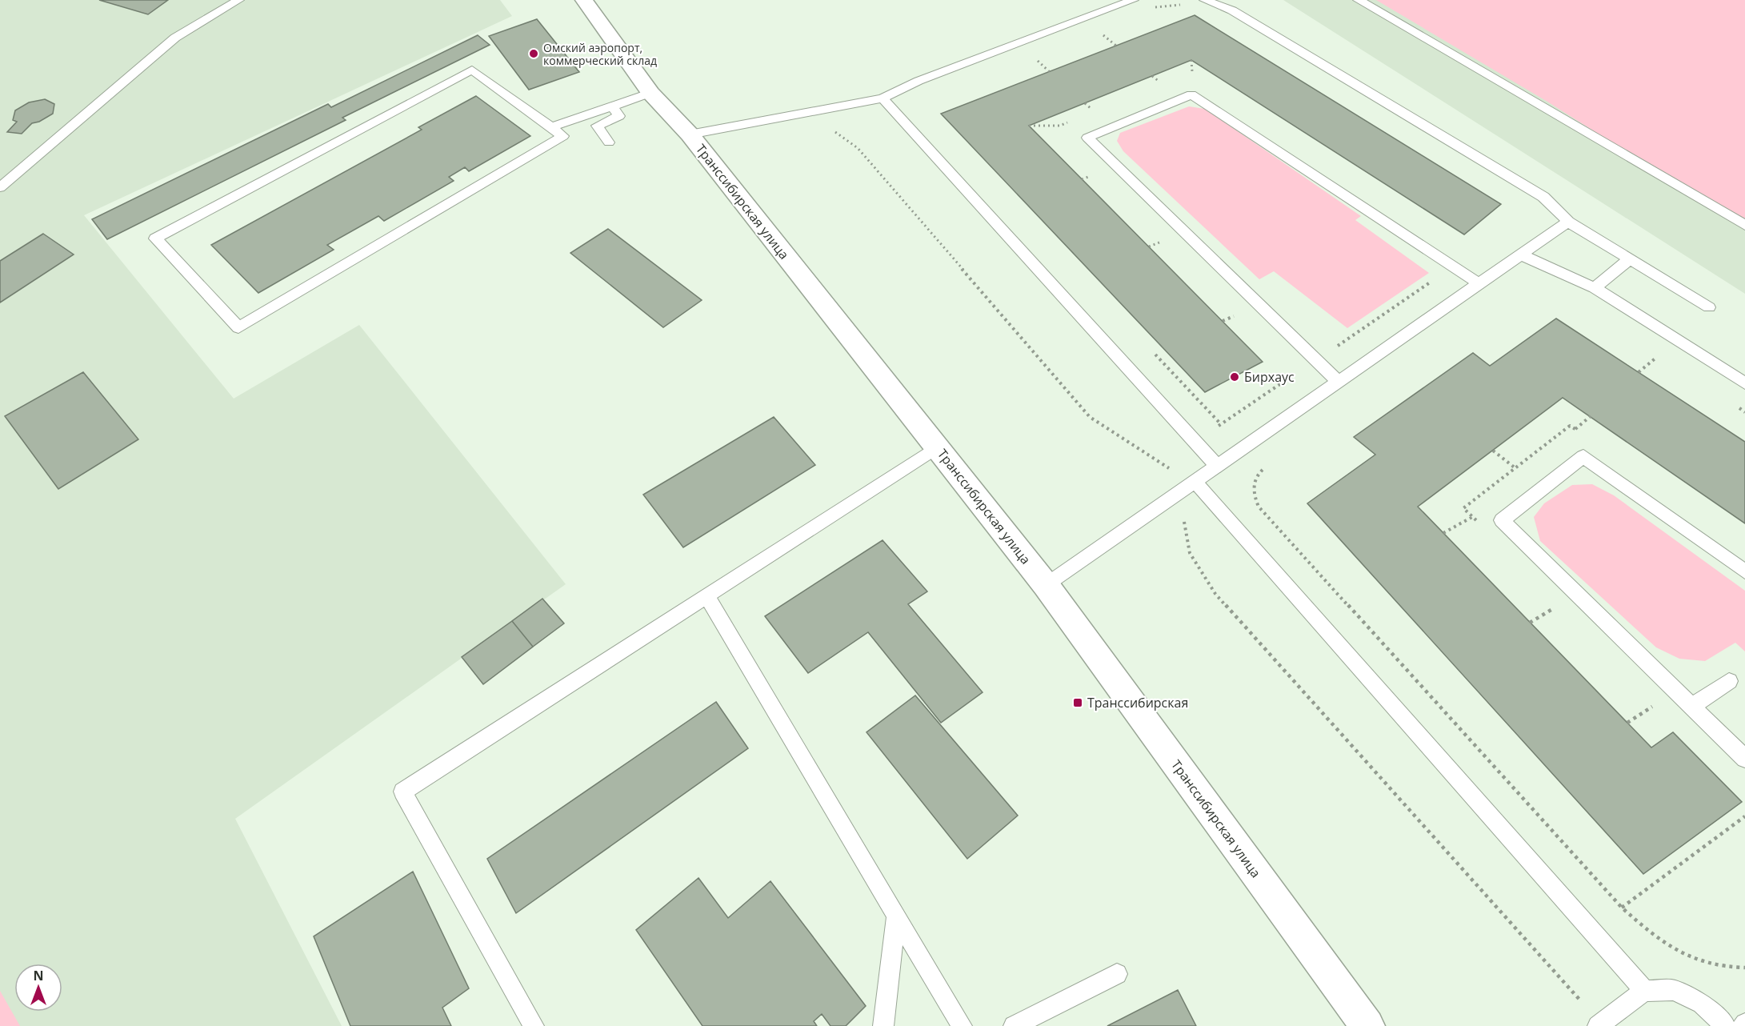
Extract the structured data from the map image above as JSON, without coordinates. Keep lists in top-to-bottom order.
{
  "streets": {
    "main road": ["Транссибирская улица"]
  },
  "places": {
    "other": ["Омский аэропорт, коммерческий склад", "Бирхаус"],
    "transit": ["Транссибирская"]
  },
  "north": "top"
}
